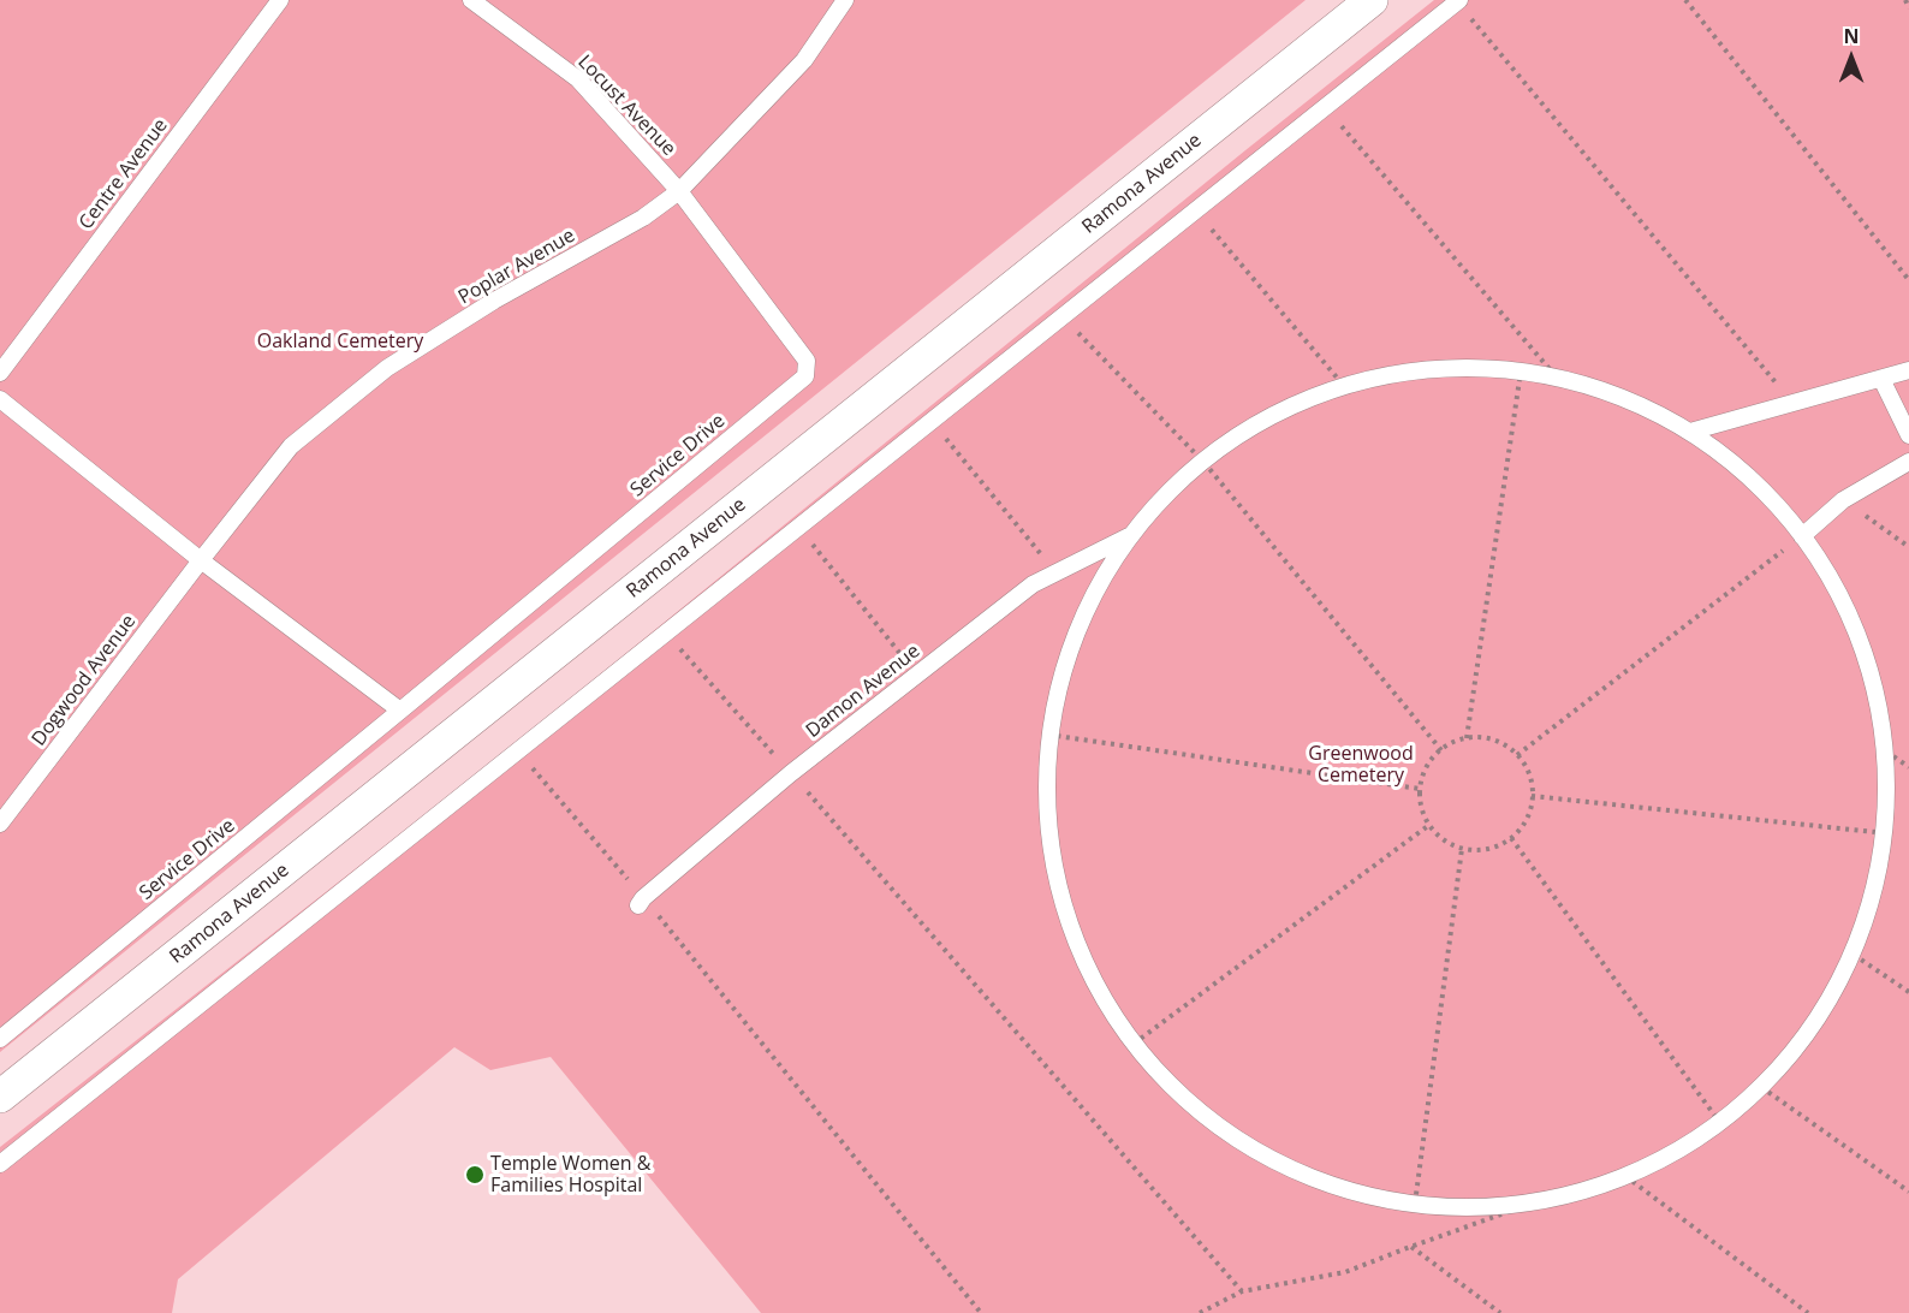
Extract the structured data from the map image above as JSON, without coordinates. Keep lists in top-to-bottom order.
{
  "streets": {
    "street": ["Ramona Avenue"],
    "lane": [
      "Locust Avenue",
      "Centre Avenue",
      "Poplar Avenue",
      "Service Drive",
      "Dogwood Avenue",
      "Damon Avenue"
    ]
  },
  "crossings": [
    ["Locust Avenue", "Poplar Avenue"],
    ["Locust Avenue", "Service Drive"],
    ["Poplar Avenue", "Service Drive"],
    ["Poplar Avenue", "Dogwood Avenue"]
  ],
  "parks": ["Oakland Cemetery", "Greenwood Cemetery"],
  "places": ["Temple Women & Families Hospital"],
  "north": "top"
}
